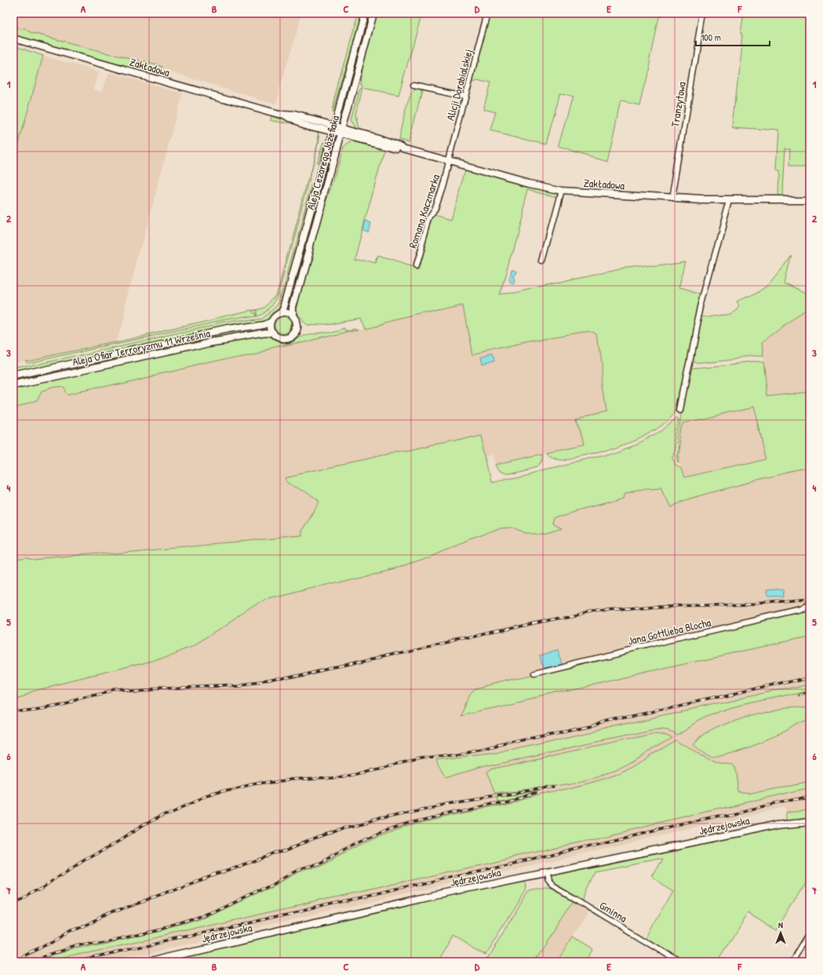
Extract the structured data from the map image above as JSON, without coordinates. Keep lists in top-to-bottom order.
{
  "streets": {
    "street": [
      "Zakładowa",
      "Alicji Dorabialskiej",
      "Tranzytowa",
      "Aleja Cezarego Józefiaka",
      "Romana Kaczmarka",
      "Aleja Ofiar Terroryzmu 11 Września",
      "Jana Gottlieba Blocha",
      "Jędrzejowska",
      "Gminna"
    ]
  },
  "crossings": [
    ["Zakładowa", "Alicji Dorabialskiej"],
    ["Zakładowa", "Tranzytowa"],
    ["Zakładowa", "Aleja Cezarego Józefiaka"],
    ["Zakładowa", "Romana Kaczmarka"],
    ["Alicji Dorabialskiej", "Romana Kaczmarka"],
    ["Aleja Cezarego Józefiaka", "Aleja Ofiar Terroryzmu 11 Września"],
    ["Jędrzejowska", "Gminna"]
  ],
  "scale_bar": "100 m",
  "north": "top",
  "grid": {
    "columns": [
      "A",
      "B",
      "C",
      "D",
      "E",
      "F"
    ],
    "rows": [
      "1",
      "2",
      "3",
      "4",
      "5",
      "6",
      "7"
    ]
  }
}
